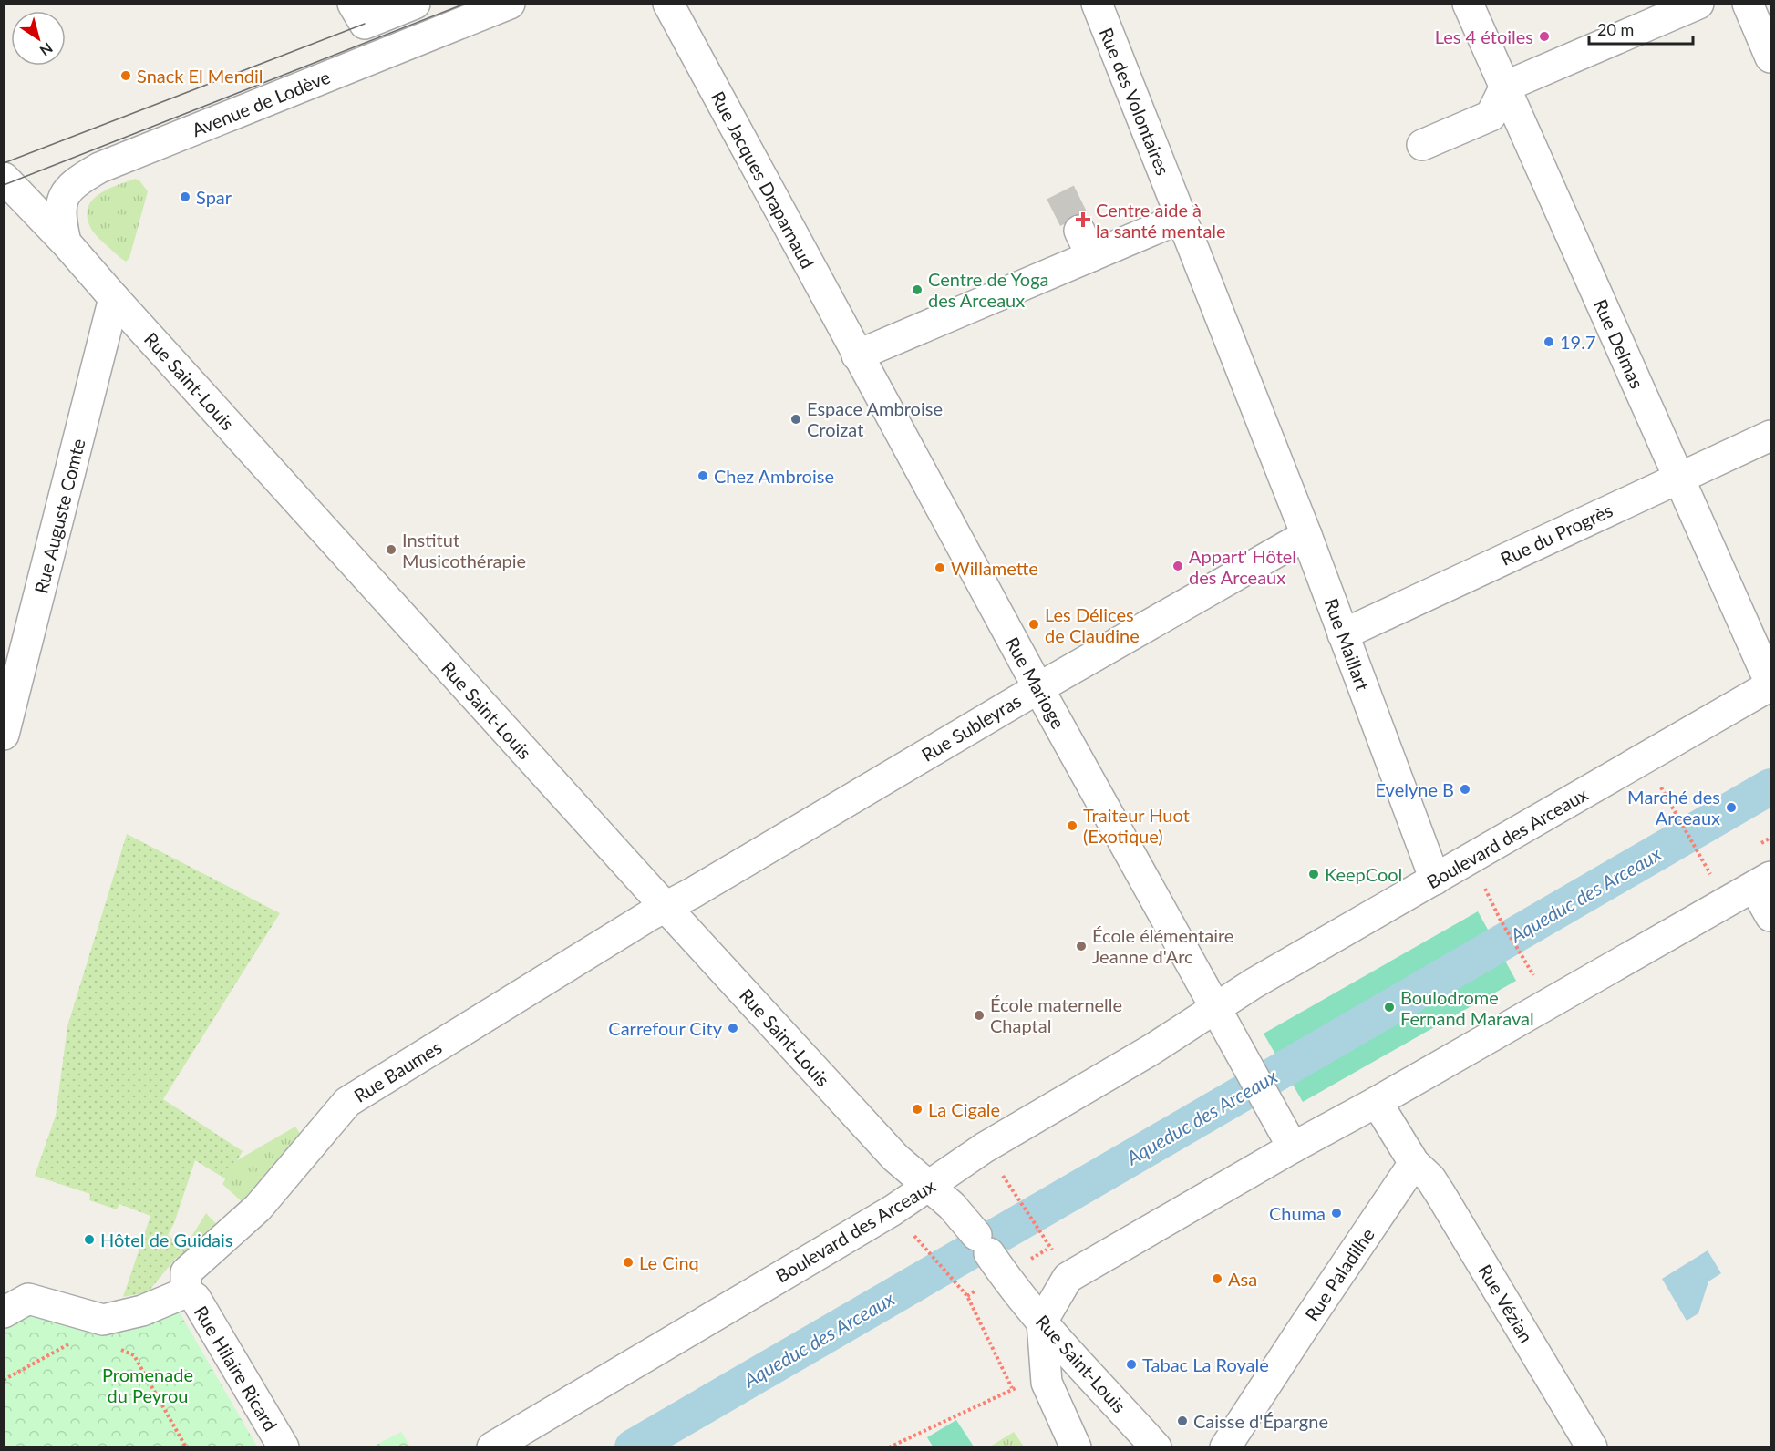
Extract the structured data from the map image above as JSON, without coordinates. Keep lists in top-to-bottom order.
{
  "streets": {
    "street": [
      "Rue des Volontaires",
      "Avenue de Lodève",
      "Rue Jacques Draparnaud",
      "Rue Delmas",
      "Rue Saint-Louis",
      "Rue Auguste Comte",
      "Rue du Progrès",
      "Rue Maillart",
      "Rue Marioge",
      "Rue Subleyras",
      "Boulevard des Arceaux",
      "Rue Baumes",
      "Rue Paladilhe",
      "Rue Vézian",
      "Rue Hilaire Ricard"
    ]
  },
  "crossings": [
    ["Rue des Volontaires", "Rue Maillart"],
    ["Avenue de Lodève", "Rue Saint-Louis"],
    ["Rue Jacques Draparnaud", "Rue Marioge"],
    ["Rue Delmas", "Rue du Progrès"],
    ["Rue Delmas", "Boulevard des Arceaux"],
    ["Rue Saint-Louis", "Rue Auguste Comte"],
    ["Rue Saint-Louis", "Rue Subleyras"],
    ["Rue Saint-Louis", "Boulevard des Arceaux"],
    ["Rue Saint-Louis", "Rue Baumes"],
    ["Rue du Progrès", "Rue Maillart"],
    ["Rue Maillart", "Rue Subleyras"],
    ["Rue Maillart", "Boulevard des Arceaux"],
    ["Rue Marioge", "Rue Subleyras"],
    ["Rue Marioge", "Boulevard des Arceaux"],
    ["Rue Subleyras", "Rue Baumes"],
    ["Rue Baumes", "Rue Hilaire Ricard"],
    ["Rue Paladilhe", "Rue Vézian"]
  ],
  "water": ["Aqueduc des Arceaux"],
  "parks": ["Promenade du Peyrou"],
  "places": {
    "other": [
      "Les 4 étoiles",
      "Snack El Mendil",
      "Spar",
      "Centre de Yoga des Arceaux",
      "19.7",
      "Espace Ambroise Croizat",
      "Chez Ambroise",
      "Institut Musicothérapie",
      "Appart' Hôtel des Arceaux",
      "Willamette",
      "Les Délices de Claudine",
      "Evelyne B",
      "Marché des Arceaux",
      "Traiteur Huot (Exotique)",
      "KeepCool",
      "École élémentaire Jeanne d'Arc",
      "Boulodrome Fernand Maraval",
      "École maternelle Chaptal",
      "Carrefour City",
      "La Cigale",
      "Chuma",
      "Hôtel de Guidais",
      "Le Cinq",
      "Asa",
      "Tabac La Royale",
      "Caisse d'Épargne"
    ],
    "health": ["Centre aide à la santé mentale"]
  },
  "scale_bar": "20 m",
  "north": "bottom right"
}
